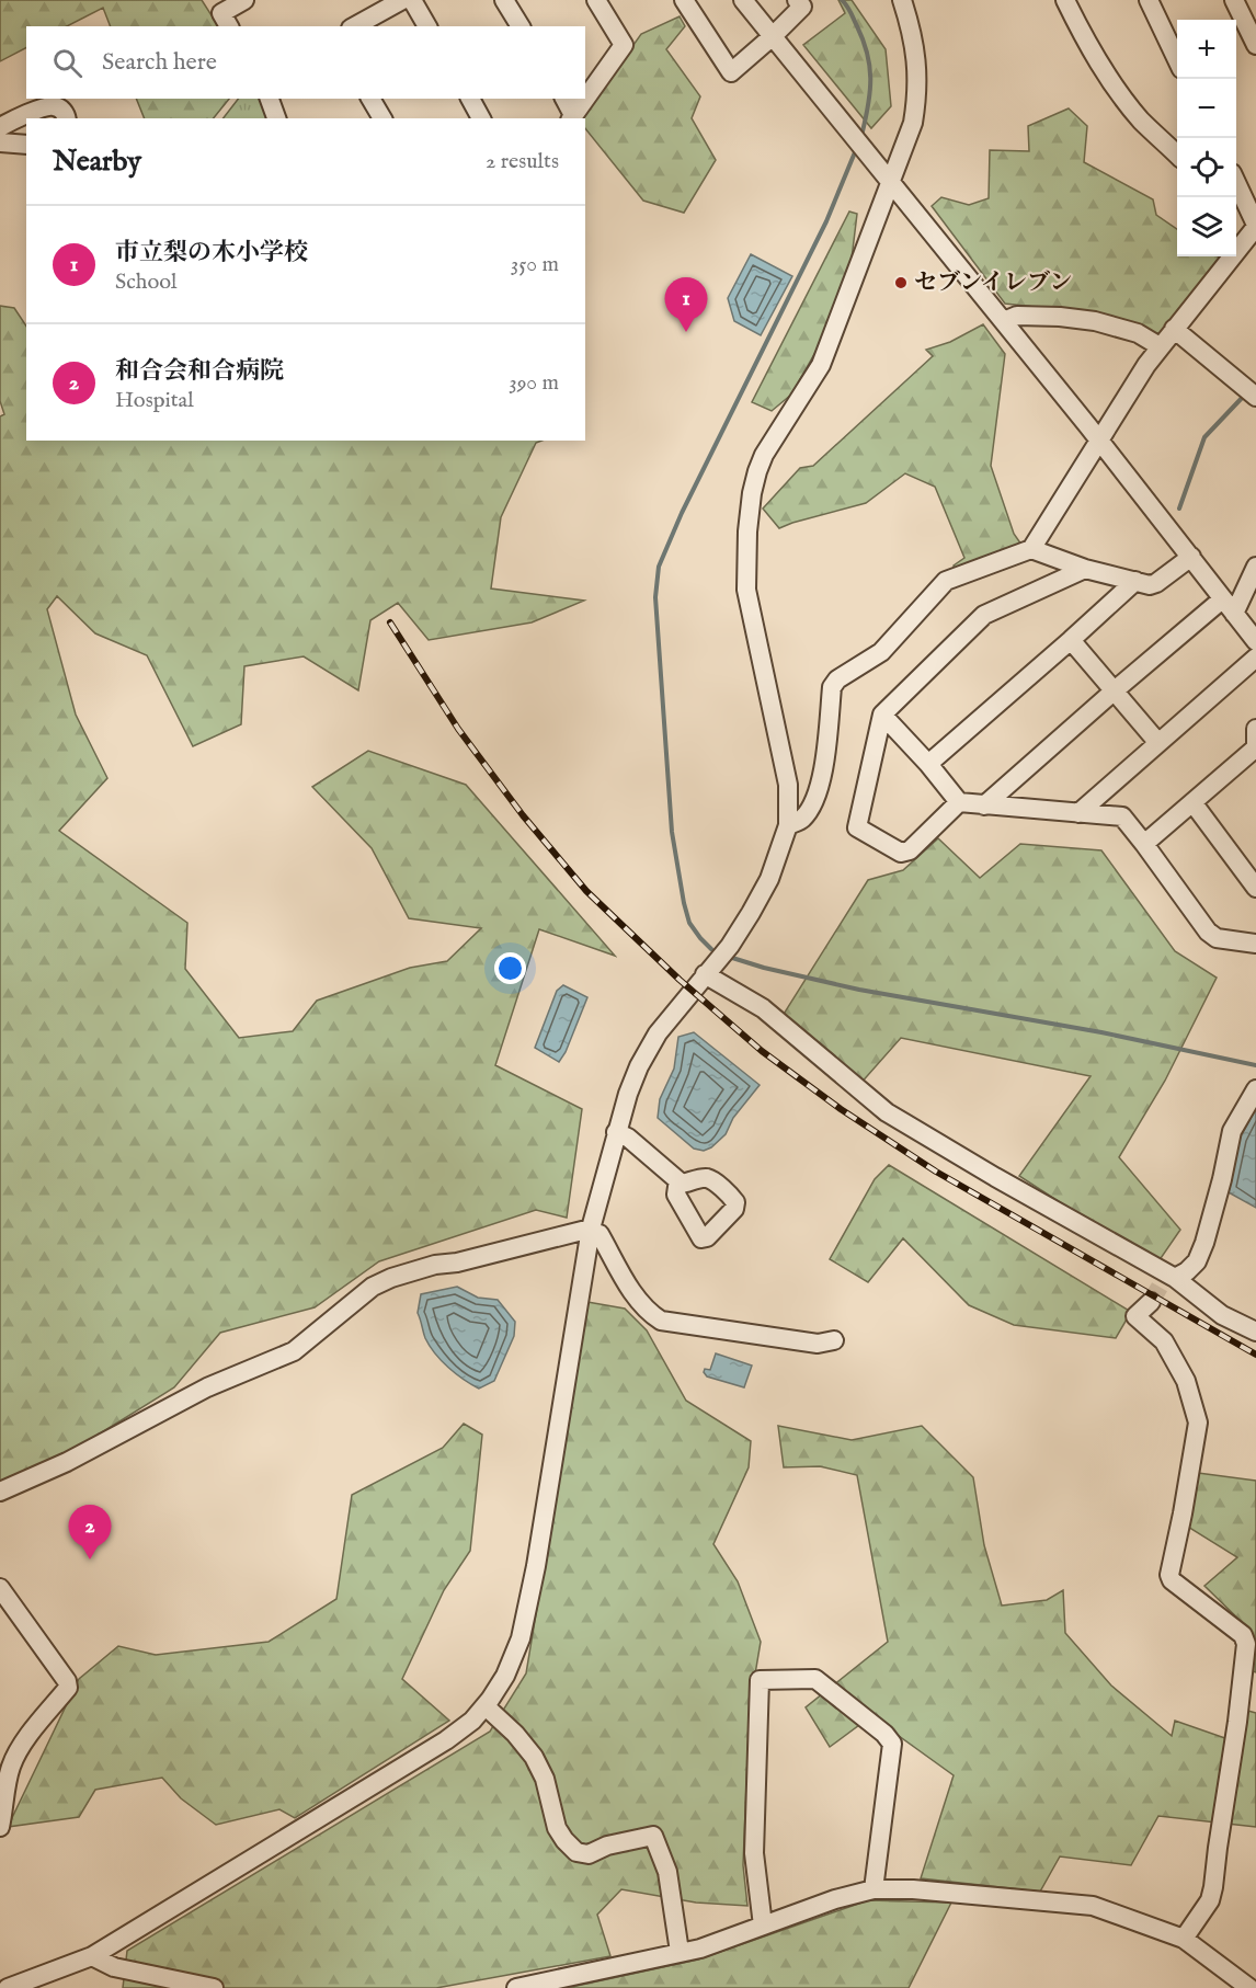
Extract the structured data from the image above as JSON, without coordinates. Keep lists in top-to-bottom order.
{
  "places": ["セブンイレブン"],
  "page": {
    "map_buttons": ["+", "−"],
    "search": "Search here",
    "heading": ["Nearby", "2 results"],
    "list": [
      {
        "mark": "1",
        "name": "市立梨の木小学校",
        "note": "School",
        "value": "350 m"
      },
      {
        "mark": "2",
        "name": "和合会和合病院",
        "note": "Hospital",
        "value": "390 m"
      }
    ],
    "pins": ["1", "2"]
  }
}
